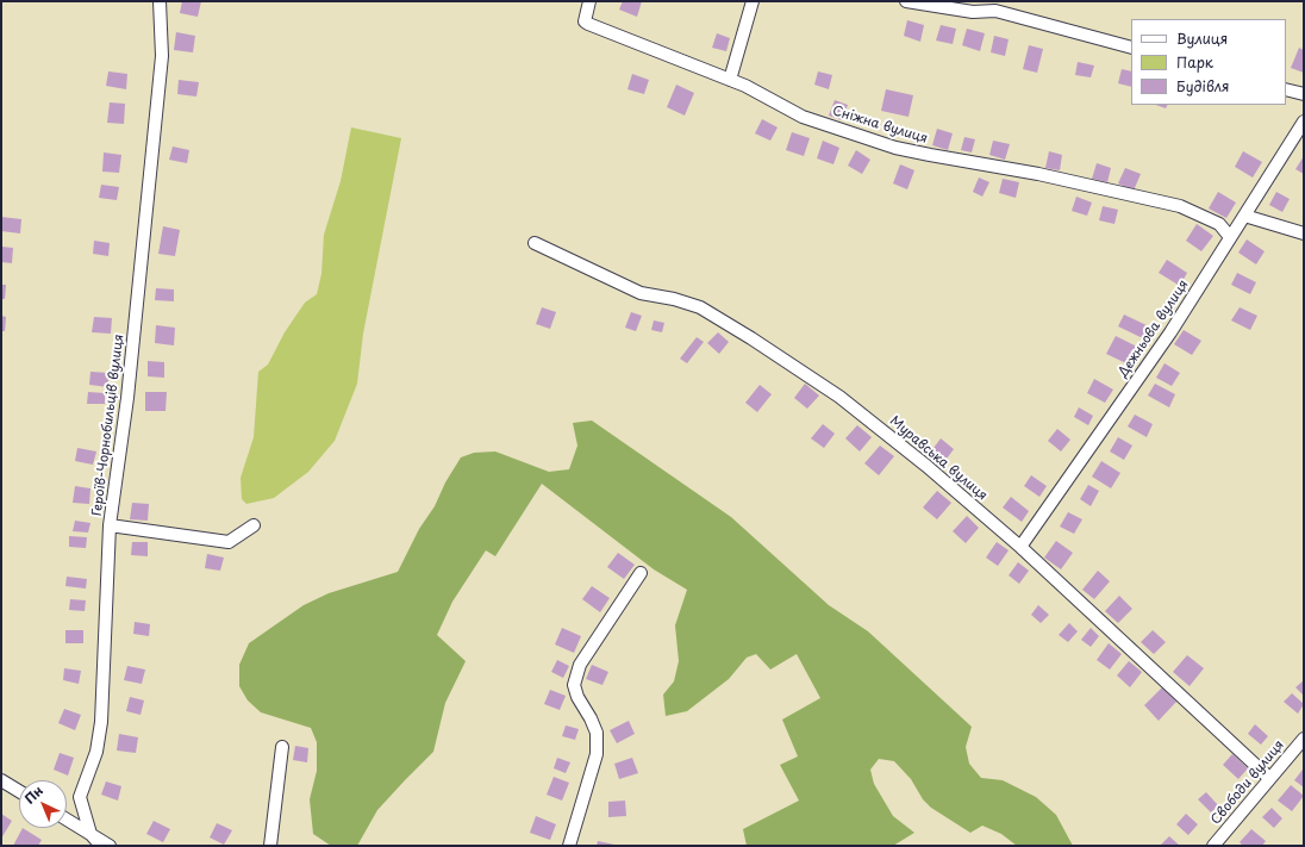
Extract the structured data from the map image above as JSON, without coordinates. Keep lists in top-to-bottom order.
{
  "streets": {
    "street": [
      "Сніжна вулиця",
      "Дежньова вулиця",
      "Героїв-Чорнобильців вулиця",
      "Муравська вулиця",
      "Свободи вулиця"
    ]
  },
  "crossings": [
    ["Сніжна вулиця", "Дежньова вулиця"],
    ["Дежньова вулиця", "Муравська вулиця"],
    ["Муравська вулиця", "Свободи вулиця"]
  ],
  "legend": ["Вулиця", "Парк", "Будівля"],
  "north": "top left"
}
